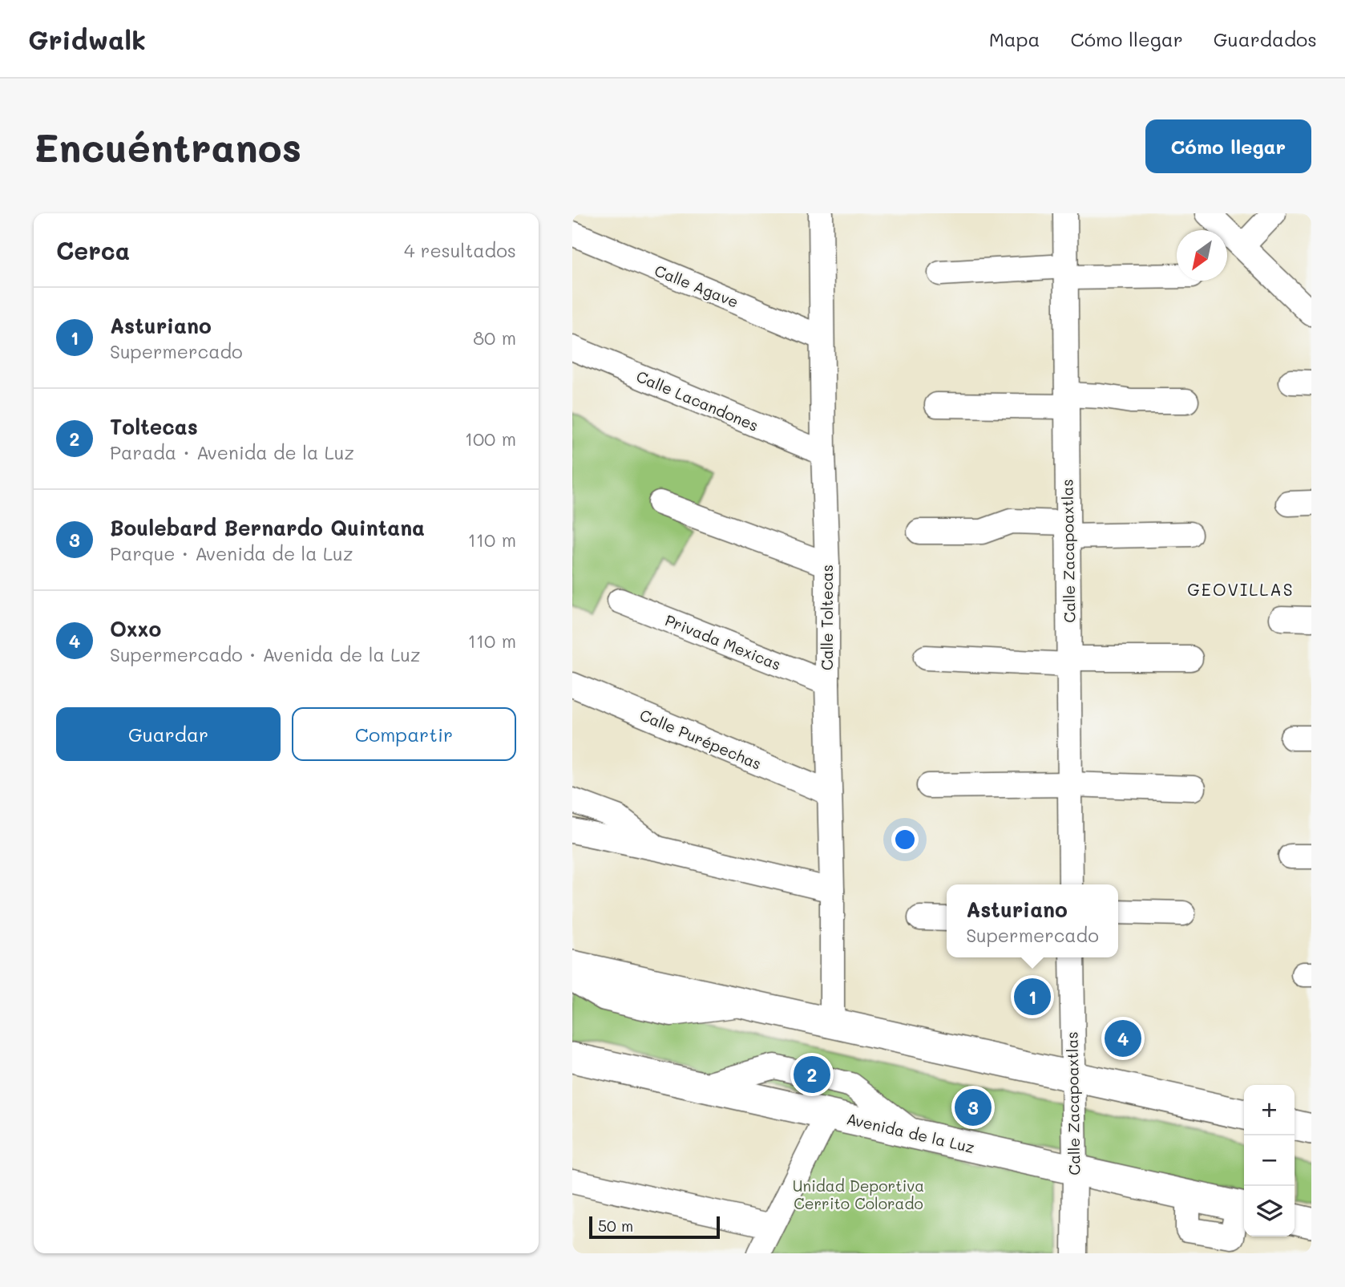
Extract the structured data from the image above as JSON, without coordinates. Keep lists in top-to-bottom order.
{
  "streets": {
    "main road": ["Avenida de la Luz"],
    "street": [
      "Calle Agave",
      "Calle Lacandones",
      "Calle Zacapoaxtlas",
      "Calle Toltecas",
      "Privada Mexicas",
      "Calle Purépechas"
    ]
  },
  "crossings": [
    ["Calle Agave", "Calle Toltecas"],
    ["Calle Lacandones", "Calle Toltecas"],
    ["Calle Zacapoaxtlas", "Avenida de la Luz"],
    ["Calle Toltecas", "Privada Mexicas"],
    ["Calle Toltecas", "Calle Purépechas"]
  ],
  "districts": ["GEOVILLAS"],
  "parks": ["Unidad Deportiva Cerrito Colorado"],
  "scale_bar": "50 m",
  "north": "bottom left",
  "page": {
    "header": "Gridwalk",
    "nav": ["Mapa", "Cómo llegar", "Guardados"],
    "buttons": [
      "Cómo llegar",
      ["Guardar", "Compartir"]
    ],
    "title": "Encuéntranos",
    "heading": ["Cerca", "4 resultados"],
    "list": [
      {
        "mark": "1",
        "name": "Asturiano",
        "note": "Supermercado",
        "value": "80 m"
      },
      {
        "mark": "2",
        "name": "Toltecas",
        "note": "Parada · Avenida de la Luz",
        "value": "100 m"
      },
      {
        "mark": "3",
        "name": "Boulebard Bernardo Quintana",
        "note": "Parque · Avenida de la Luz",
        "value": "110 m"
      },
      {
        "mark": "4",
        "name": "Oxxo",
        "note": "Supermercado · Avenida de la Luz",
        "value": "110 m"
      }
    ],
    "popup": ["Asturiano", "Supermercado"],
    "pins": [
      "1",
      "4",
      "2",
      "3"
    ],
    "map_buttons": ["+", "−"],
    "scale": "50 m"
  }
}
